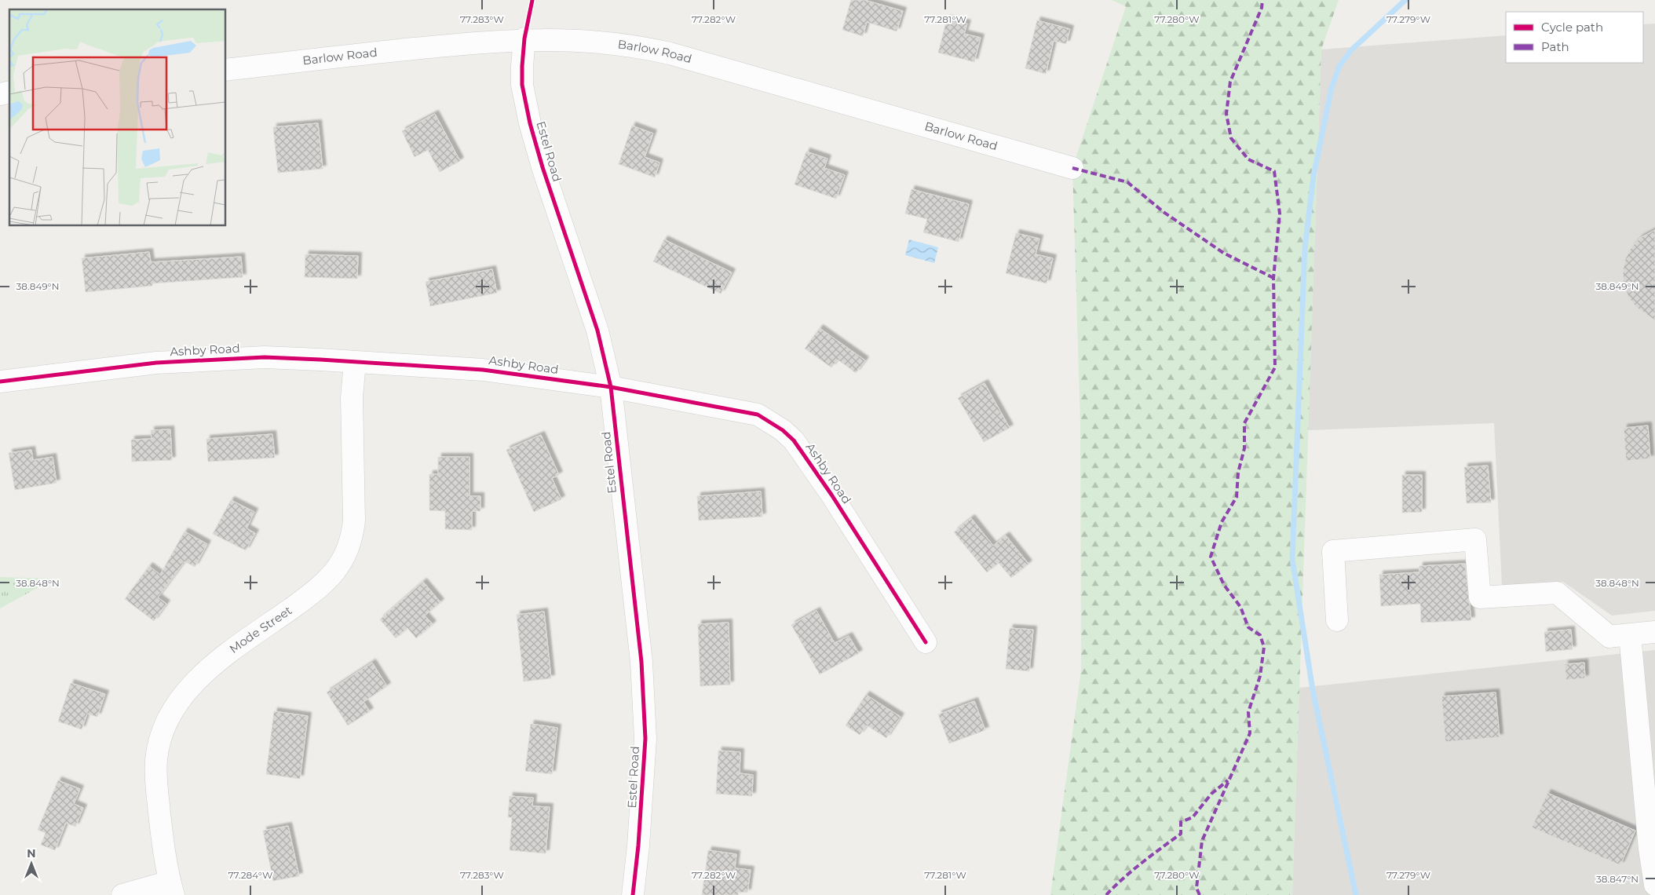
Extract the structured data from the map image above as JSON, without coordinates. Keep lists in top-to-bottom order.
{
  "streets": {
    "street": [
      "Barlow Road",
      "Estel Road",
      "Ashby Road",
      "Mode Street"
    ]
  },
  "crossings": [
    ["Barlow Road", "Estel Road"],
    ["Estel Road", "Ashby Road"],
    ["Ashby Road", "Mode Street"]
  ],
  "legend": ["Cycle path", "Path"],
  "north": "top",
  "coordinates": [
    "77.283°W",
    "77.282°W",
    "77.281°W",
    "77.280°W",
    "77.279°W",
    "38.849°N",
    "38.848°N",
    "77.284°W",
    "38.847°N"
  ]
}
